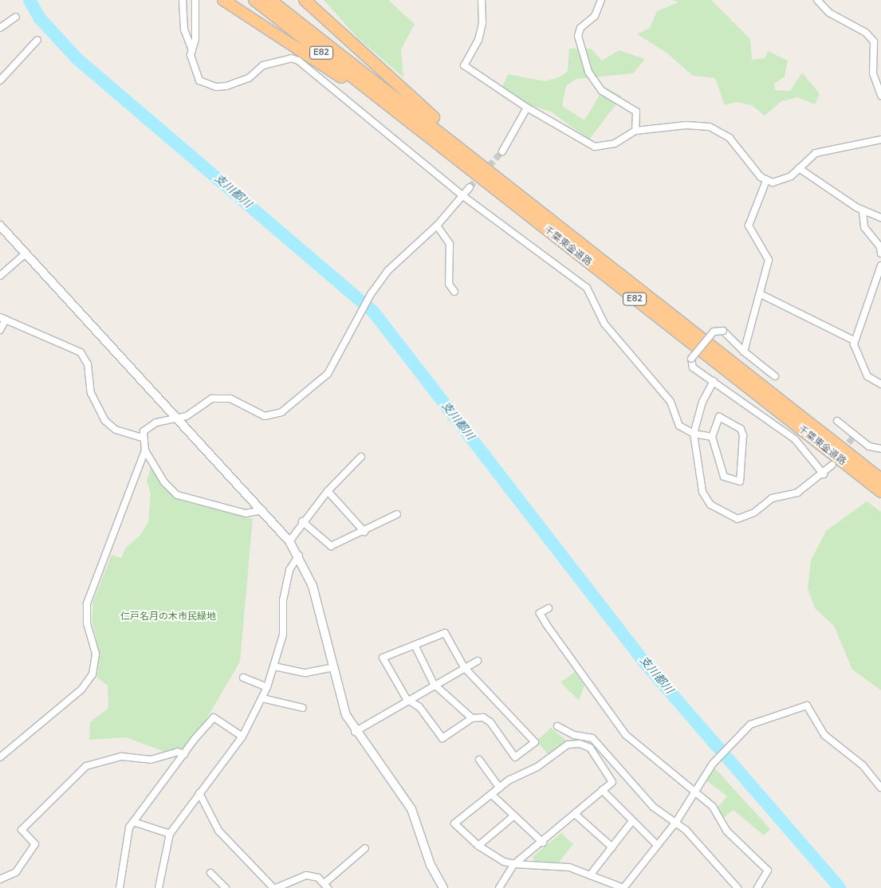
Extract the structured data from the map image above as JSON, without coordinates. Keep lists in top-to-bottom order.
{
  "streets": {
    "highway": ["E82", "千葉東金道路"]
  },
  "crossings": [
    ["E82", "千葉東金道路"]
  ],
  "water": ["支川都川"],
  "parks": ["仁戸名月の木市民緑地"]
}
